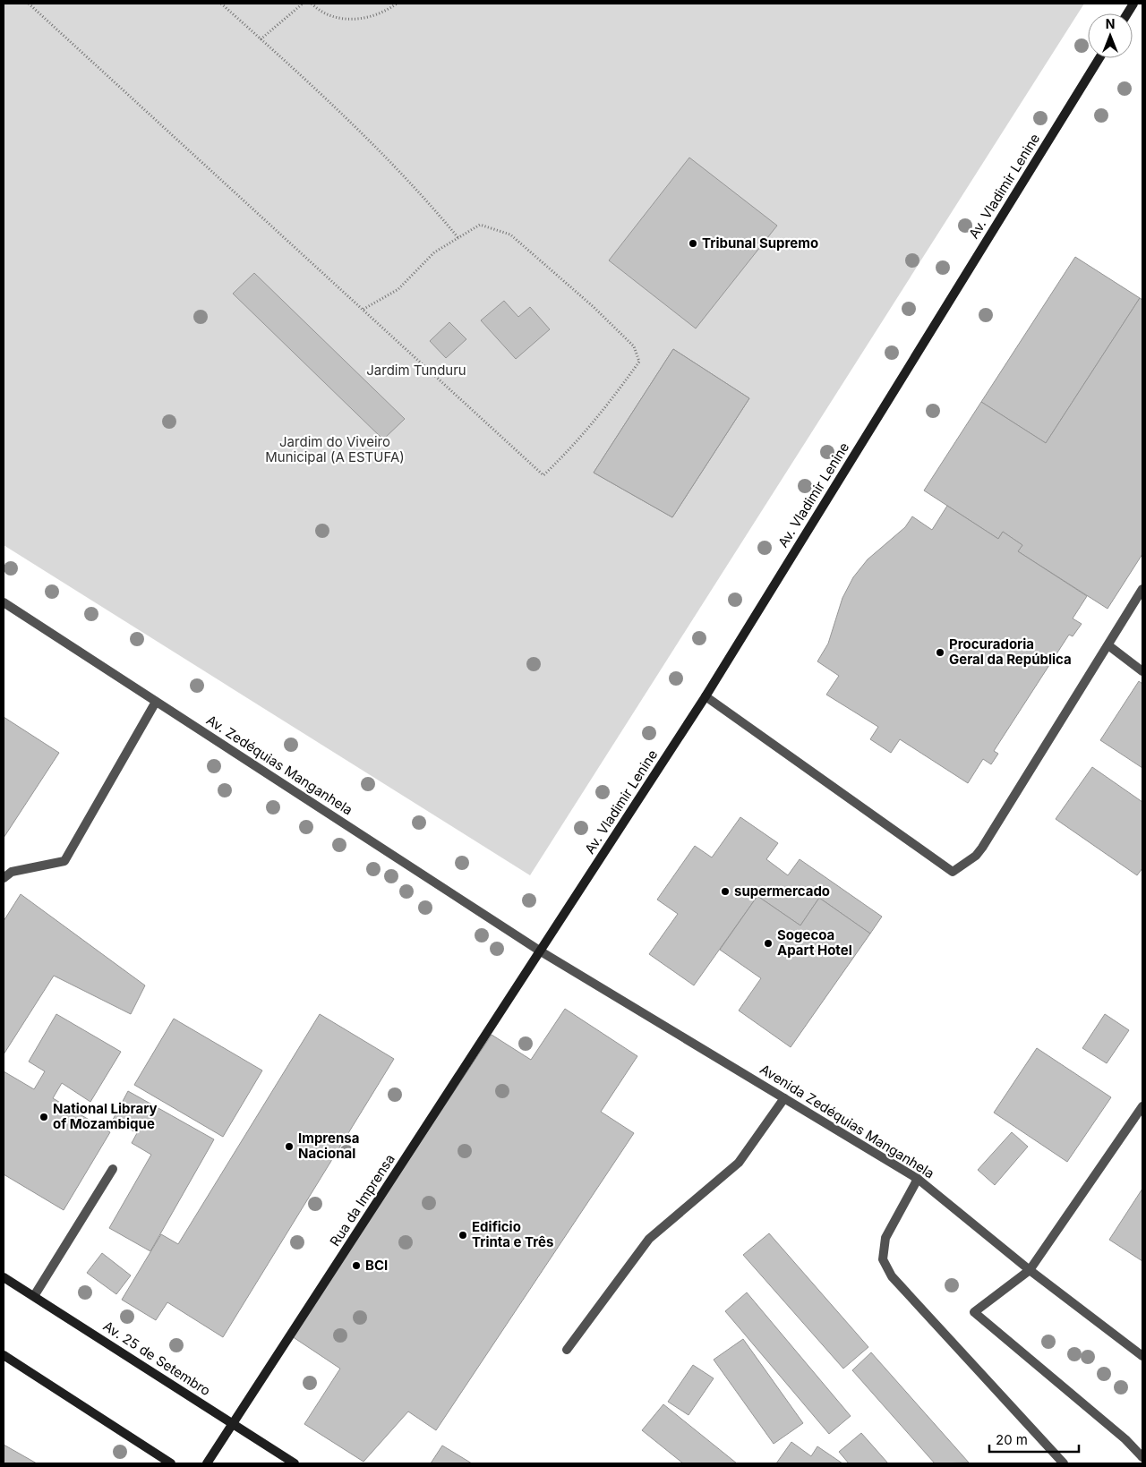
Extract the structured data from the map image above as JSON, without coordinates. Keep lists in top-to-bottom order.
{
  "streets": {
    "main road": ["Av. Vladimir Lenine", "Rua da Imprensa", "Av. 25 de Setembro"],
    "street": ["Av. Zedéquias Manganhela", "Avenida Zedéquias Manganhela"]
  },
  "crossings": [
    ["Av. Vladimir Lenine", "Av. Zedéquias Manganhela"],
    ["Av. Vladimir Lenine", "Avenida Zedéquias Manganhela"],
    ["Av. Vladimir Lenine", "Rua da Imprensa"],
    ["Av. Zedéquias Manganhela", "Avenida Zedéquias Manganhela"],
    ["Av. Zedéquias Manganhela", "Rua da Imprensa"],
    ["Avenida Zedéquias Manganhela", "Rua da Imprensa"],
    ["Rua da Imprensa", "Av. 25 de Setembro"]
  ],
  "parks": ["Jardim Tunduru", "Jardim do Viveiro Municipal (A ESTUFA)"],
  "places": [
    "Tribunal Supremo",
    "Procuradoria Geral da República",
    "supermercado",
    "Sogecoa Apart Hotel",
    "National Library of Mozambique",
    "Imprensa Nacional",
    "Edificio Trinta e Três",
    "BCI"
  ],
  "scale_bar": "20 m",
  "north": "top"
}
